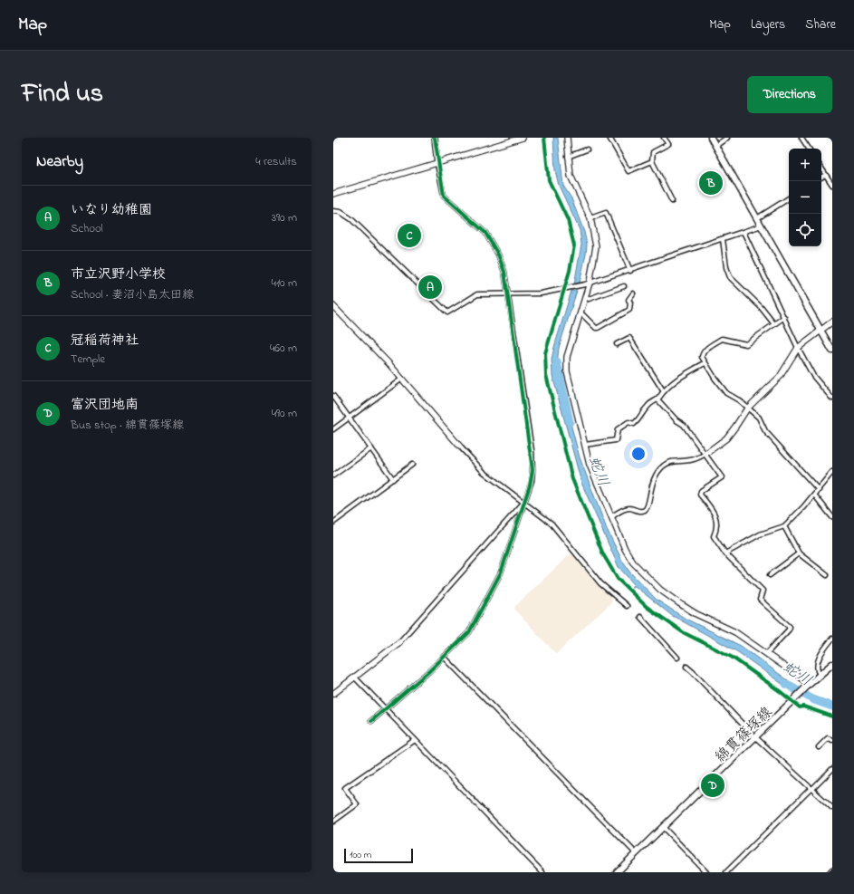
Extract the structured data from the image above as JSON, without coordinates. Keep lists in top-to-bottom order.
{
  "streets": {
    "main road": ["綿貫篠塚線"]
  },
  "water": ["蛇川"],
  "scale_bar": "100 m",
  "page": {
    "header": "Map",
    "nav": ["Map", "Layers", "Share"],
    "title": "Find us",
    "buttons": "Directions",
    "heading": ["Nearby", "4 results"],
    "map_buttons": ["+", "−"],
    "pins": [
      "B",
      "C",
      "A",
      "D"
    ],
    "list": [
      {
        "mark": "A",
        "name": "いなり幼稚園",
        "note": "School",
        "value": "390 m"
      },
      {
        "mark": "B",
        "name": "市立沢野小学校",
        "note": "School · 妻沼小島太田線",
        "value": "410 m"
      },
      {
        "mark": "C",
        "name": "冠稲荷神社",
        "note": "Temple",
        "value": "460 m"
      },
      {
        "mark": "D",
        "name": "富沢団地南",
        "note": "Bus stop · 綿貫篠塚線",
        "value": "490 m"
      }
    ],
    "scale": "100 m"
  }
}
